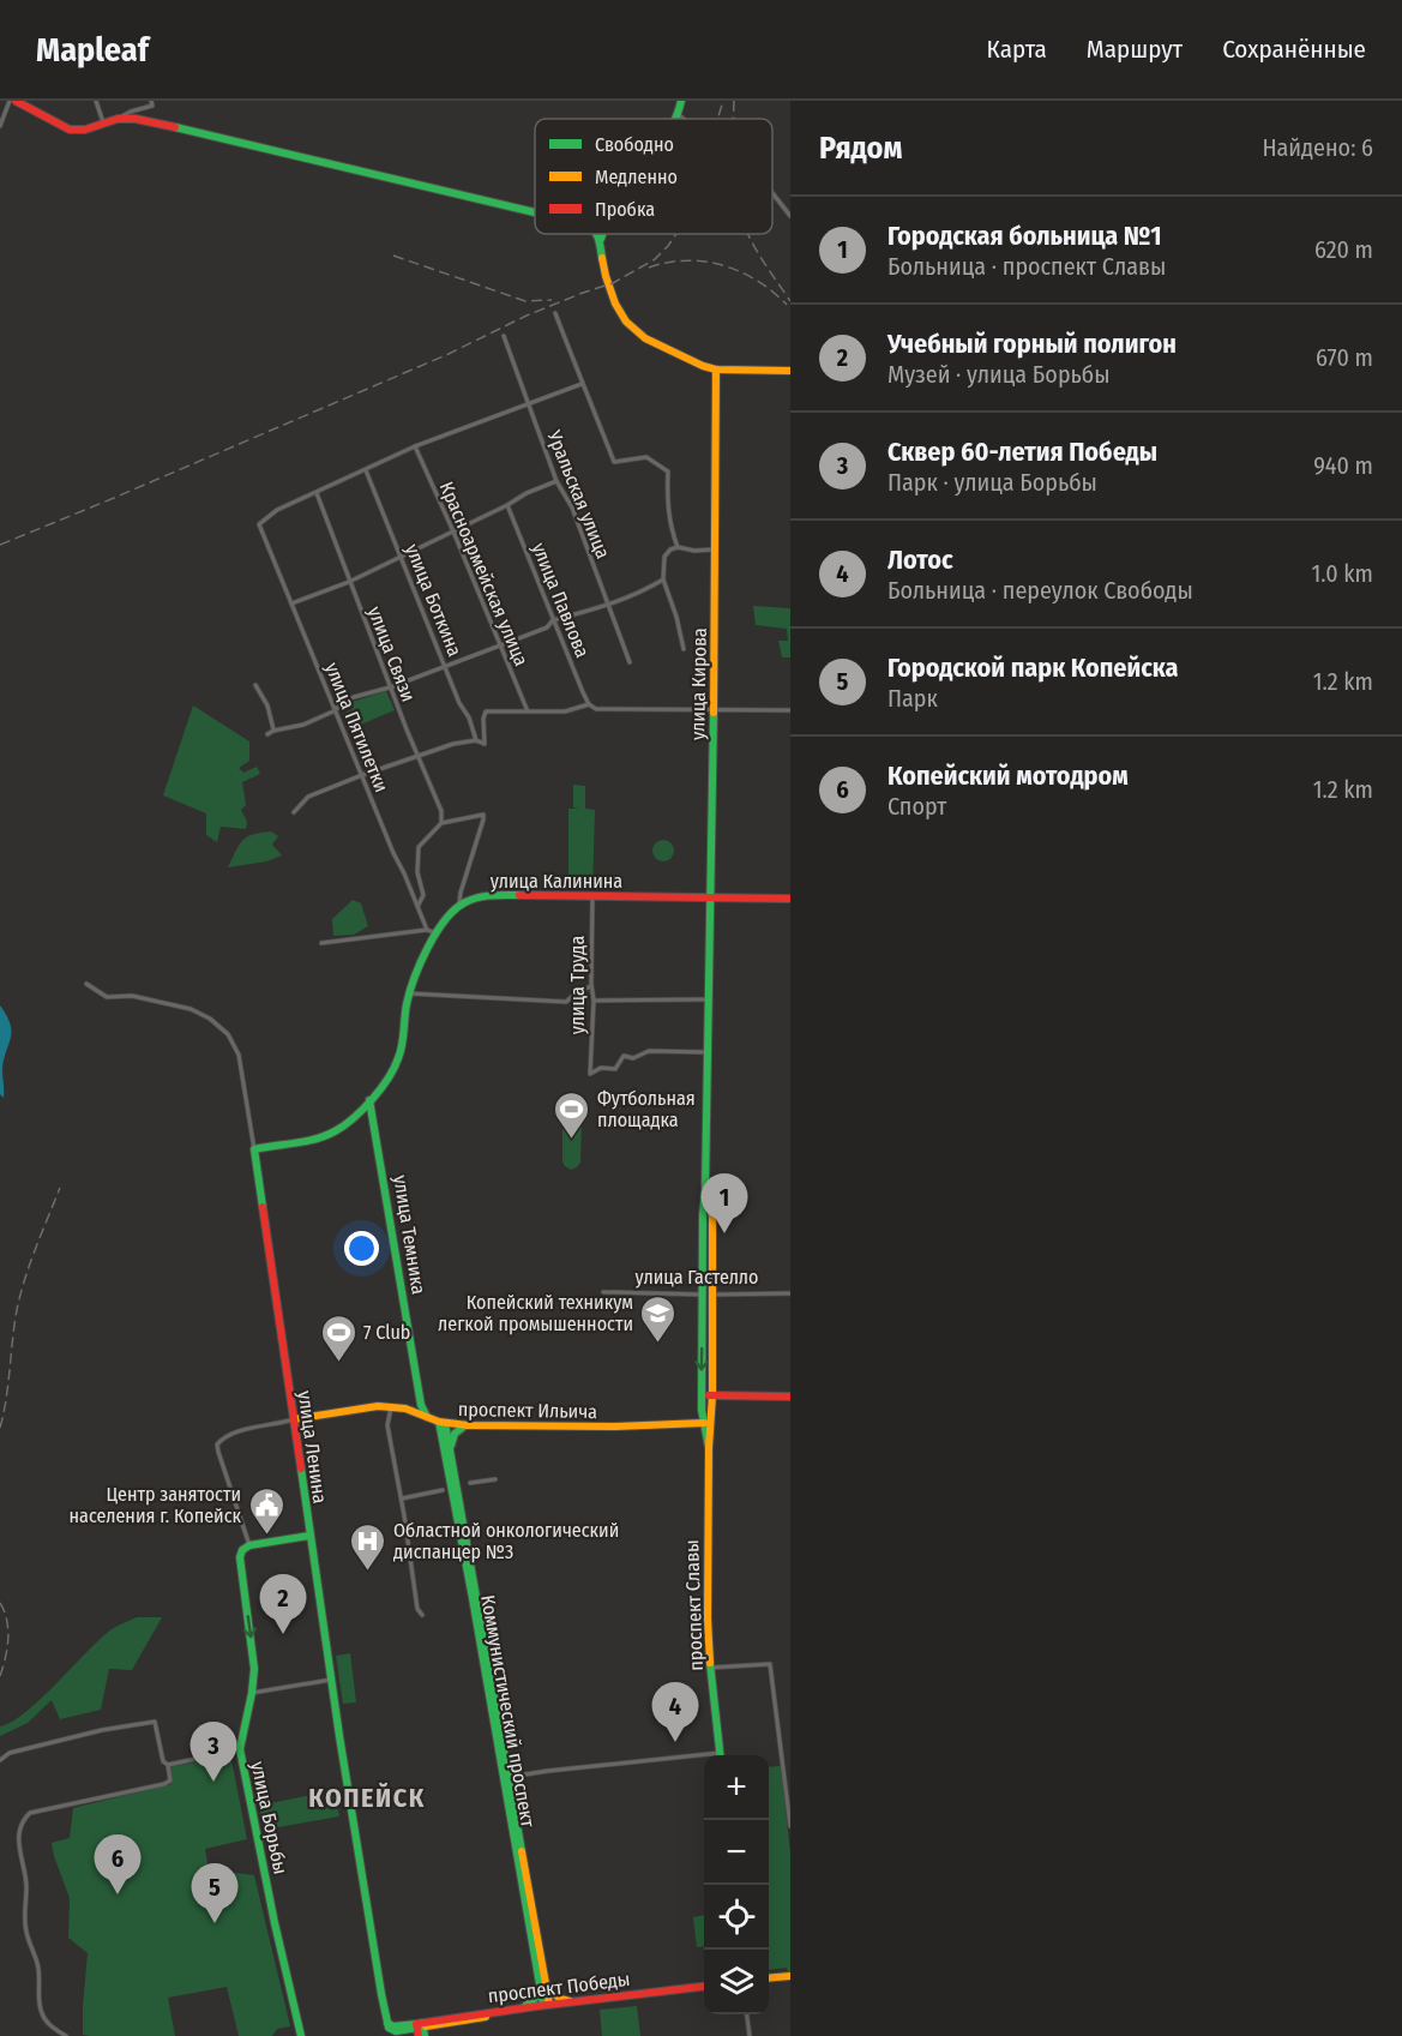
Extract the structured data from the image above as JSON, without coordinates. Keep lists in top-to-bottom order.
{
  "streets": {
    "street": [
      "Уральская улица",
      "Красноармейская улица",
      "улица Боткина",
      "улица Павлова",
      "улица Связи",
      "улица Кирова",
      "улица Пятилетки",
      "улица Калинина",
      "улица Труда",
      "улица Темника",
      "улица Гастелло",
      "проспект Ильича",
      "улица Ленина",
      "проспект Славы",
      "Коммунистический проспект",
      "улица Борьбы",
      "проспект Победы"
    ]
  },
  "crossings": [
    ["улица Связи", "улица Пятилетки"],
    ["улица Кирова", "улица Калинина"],
    ["улица Кирова", "проспект Славы"],
    ["улица Калинина", "улица Труда"],
    ["улица Труда", "проспект Славы"],
    ["улица Темника", "проспект Ильича"],
    ["улица Гастелло", "проспект Славы"],
    ["проспект Ильича", "улица Ленина"],
    ["проспект Ильича", "проспект Славы"],
    ["проспект Ильича", "Коммунистический проспект"],
    ["проспект Ильича", "улица Борьбы"],
    ["улица Ленина", "проспект Победы"]
  ],
  "districts": ["КОПЕЙСК"],
  "places": {
    "sports": ["Футбольная площадка", "7 Club"],
    "school or university": ["Копейский техникум легкой промышенности"],
    "public building": ["Центр занятости населения г. Копейск"],
    "hospital": ["Областной онкологический диспанцер №3"]
  },
  "legend": ["Свободно", "Медленно", "Пробка"],
  "page": {
    "header": "Mapleaf",
    "nav": ["Карта", "Маршрут", "Сохранённые"],
    "heading": ["Рядом", "Найдено: 6"],
    "list": [
      {
        "mark": "1",
        "name": "Городская больница №1",
        "note": "Больница · проспект Славы",
        "value": "620 m"
      },
      {
        "mark": "2",
        "name": "Учебный горный полигон",
        "note": "Музей · улица Борьбы",
        "value": "670 m"
      },
      {
        "mark": "3",
        "name": "Сквер 60-летия Победы",
        "note": "Парк · улица Борьбы",
        "value": "940 m"
      },
      {
        "mark": "4",
        "name": "Лотос",
        "note": "Больница · переулок Свободы",
        "value": "1.0 km"
      },
      {
        "mark": "5",
        "name": "Городской парк Копейска",
        "note": "Парк",
        "value": "1.2 km"
      },
      {
        "mark": "6",
        "name": "Копейский мотодром",
        "note": "Спорт",
        "value": "1.2 km"
      }
    ],
    "pins": [
      "1",
      "2",
      "4",
      "3",
      "6",
      "5"
    ],
    "map_buttons": ["+", "−"]
  }
}
